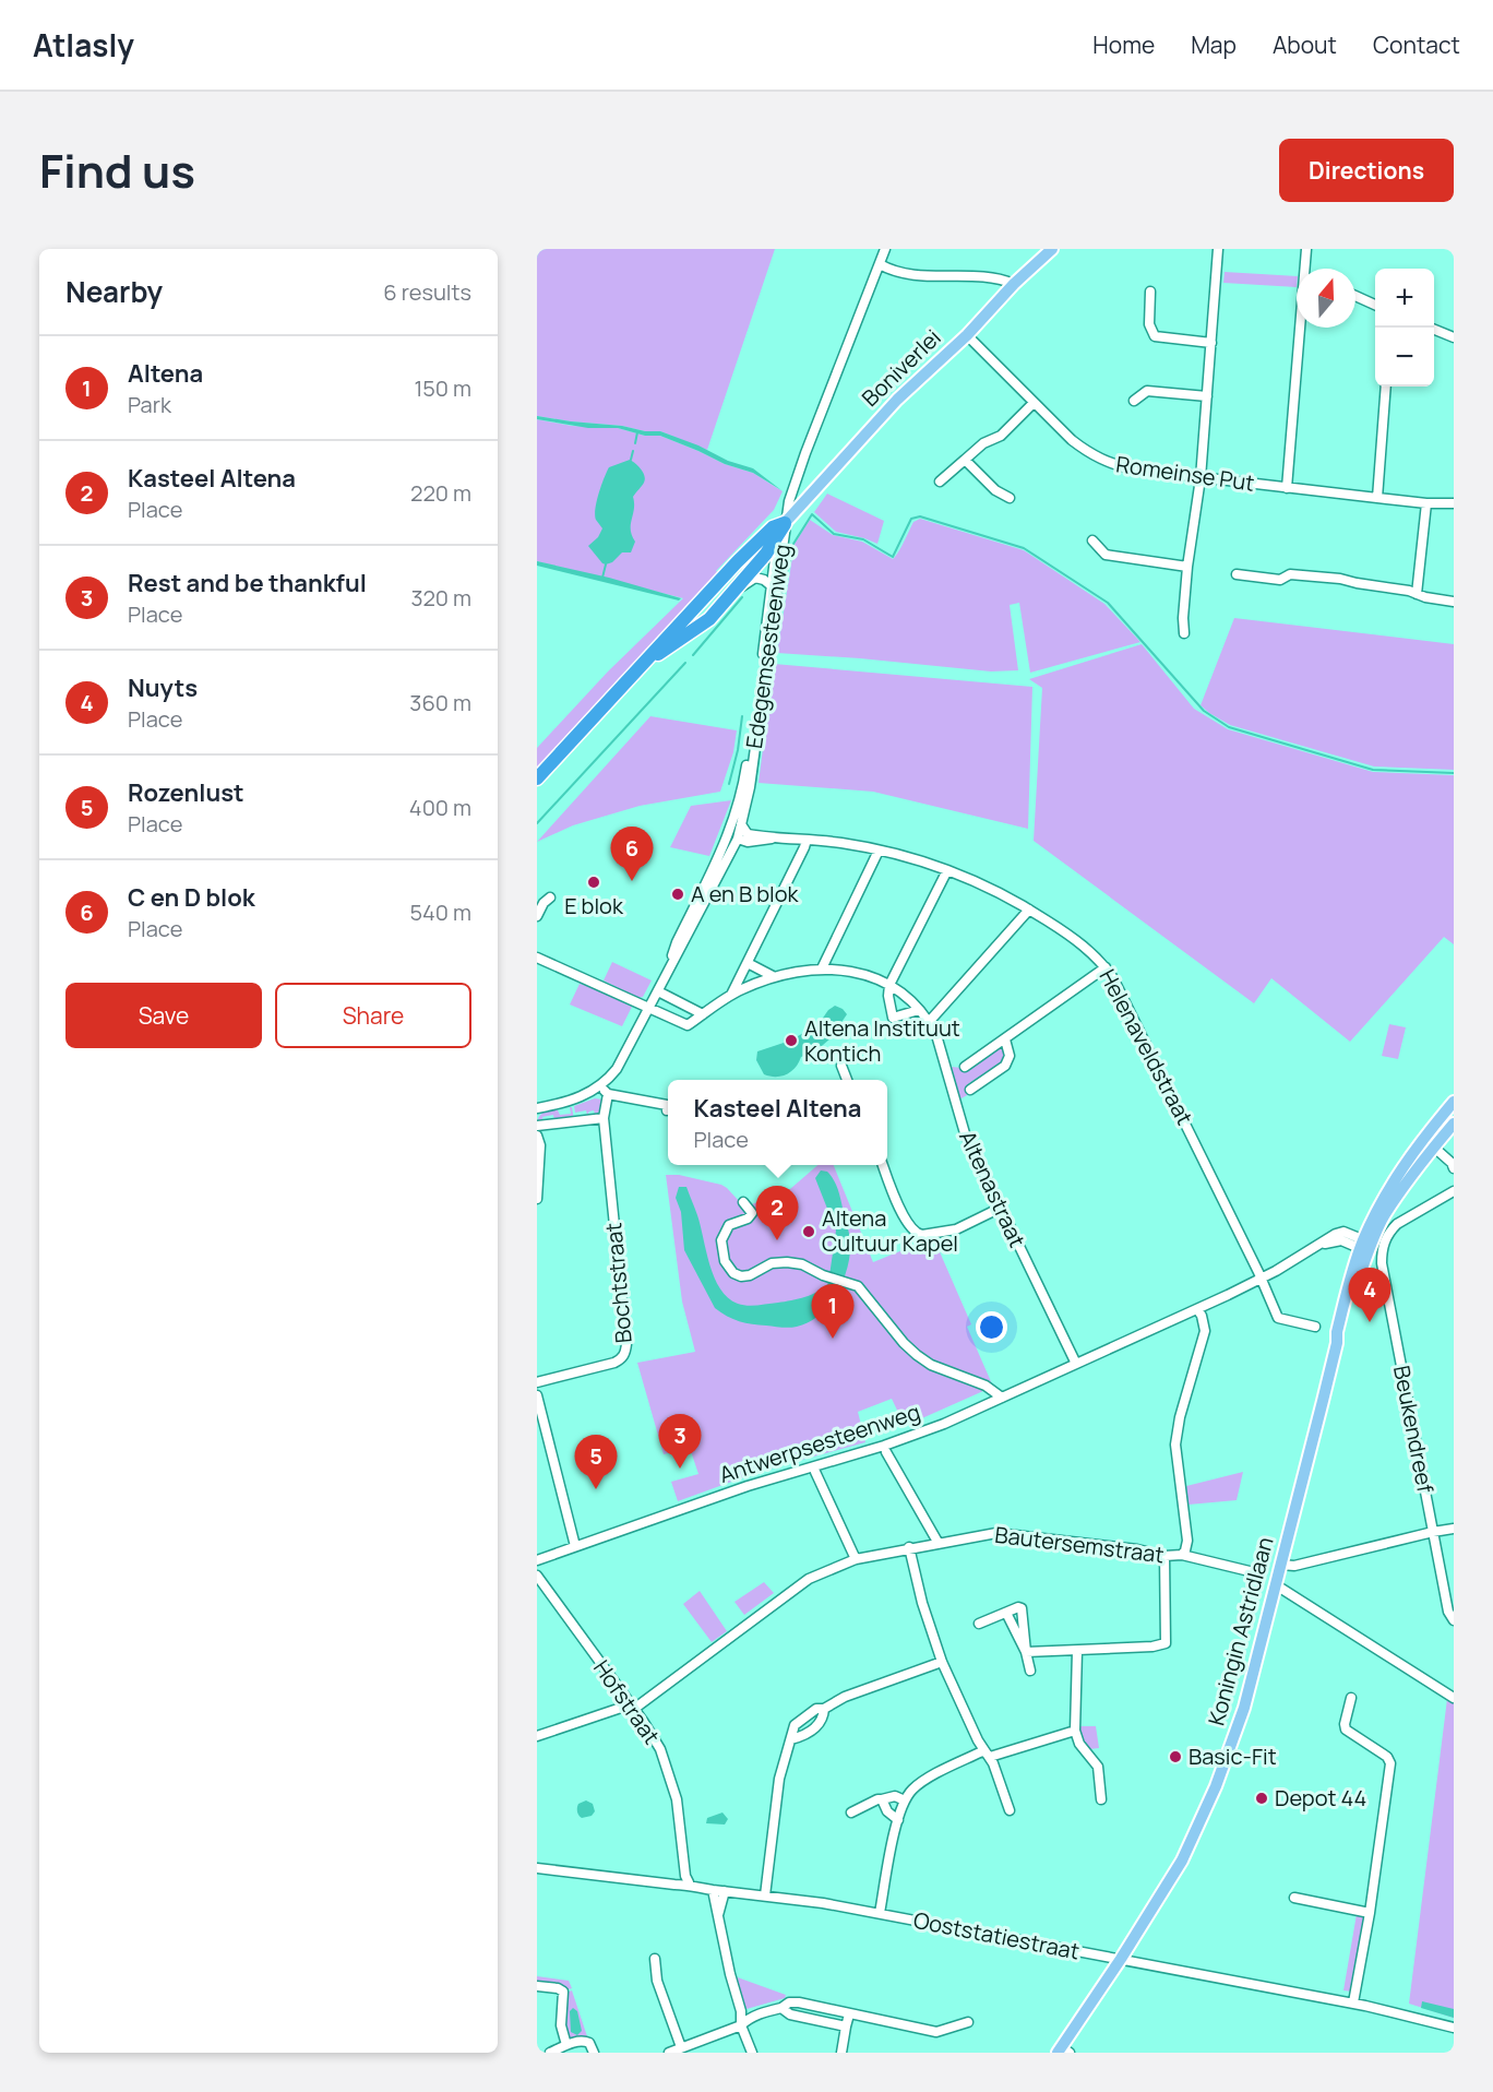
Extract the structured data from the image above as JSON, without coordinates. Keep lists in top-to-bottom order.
{
  "streets": {
    "highway": ["Boniverlei"],
    "main road": ["Koningin Astridlaan"],
    "street": [
      "Romeinse Put",
      "Edegemsesteenweg",
      "Helenaveldstraat",
      "Altenastraat",
      "Bochtstraat",
      "Beukendreef",
      "Antwerpsesteenweg",
      "Bautersemstraat",
      "Hofstraat",
      "Ooststatiestraat"
    ]
  },
  "crossings": [
    ["Boniverlei", "Romeinse Put"],
    ["Boniverlei", "Edegemsesteenweg"],
    ["Edegemsesteenweg", "Helenaveldstraat"],
    ["Edegemsesteenweg", "Altenastraat"],
    ["Helenaveldstraat", "Antwerpsesteenweg"],
    ["Altenastraat", "Antwerpsesteenweg"],
    ["Antwerpsesteenweg", "Koningin Astridlaan"],
    ["Bautersemstraat", "Hofstraat"],
    ["Koningin Astridlaan", "Ooststatiestraat"],
    ["Hofstraat", "Ooststatiestraat"]
  ],
  "places": [
    "E blok",
    "A en B blok",
    "Altena Instituut Kontich",
    "Altena Cultuur Kapel",
    "Basic-Fit",
    "Depot 44"
  ],
  "north": "top",
  "page": {
    "header": "Atlasly",
    "nav": [
      "Home",
      "Map",
      "About",
      "Contact"
    ],
    "title": "Find us",
    "buttons": [
      "Directions",
      ["Save", "Share"]
    ],
    "heading": ["Nearby", "6 results"],
    "map_buttons": ["+", "−"],
    "list": [
      {
        "mark": "1",
        "name": "Altena",
        "note": "Park",
        "value": "150 m"
      },
      {
        "mark": "2",
        "name": "Kasteel Altena",
        "note": "Place",
        "value": "220 m"
      },
      {
        "mark": "3",
        "name": "Rest and be thankful",
        "note": "Place",
        "value": "320 m"
      },
      {
        "mark": "4",
        "name": "Nuyts",
        "note": "Place",
        "value": "360 m"
      },
      {
        "mark": "5",
        "name": "Rozenlust",
        "note": "Place",
        "value": "400 m"
      },
      {
        "mark": "6",
        "name": "C en D blok",
        "note": "Place",
        "value": "540 m"
      }
    ],
    "pins": [
      "6",
      "2",
      "4",
      "1",
      "3",
      "5"
    ],
    "popup": ["Kasteel Altena", "Place"]
  }
}
